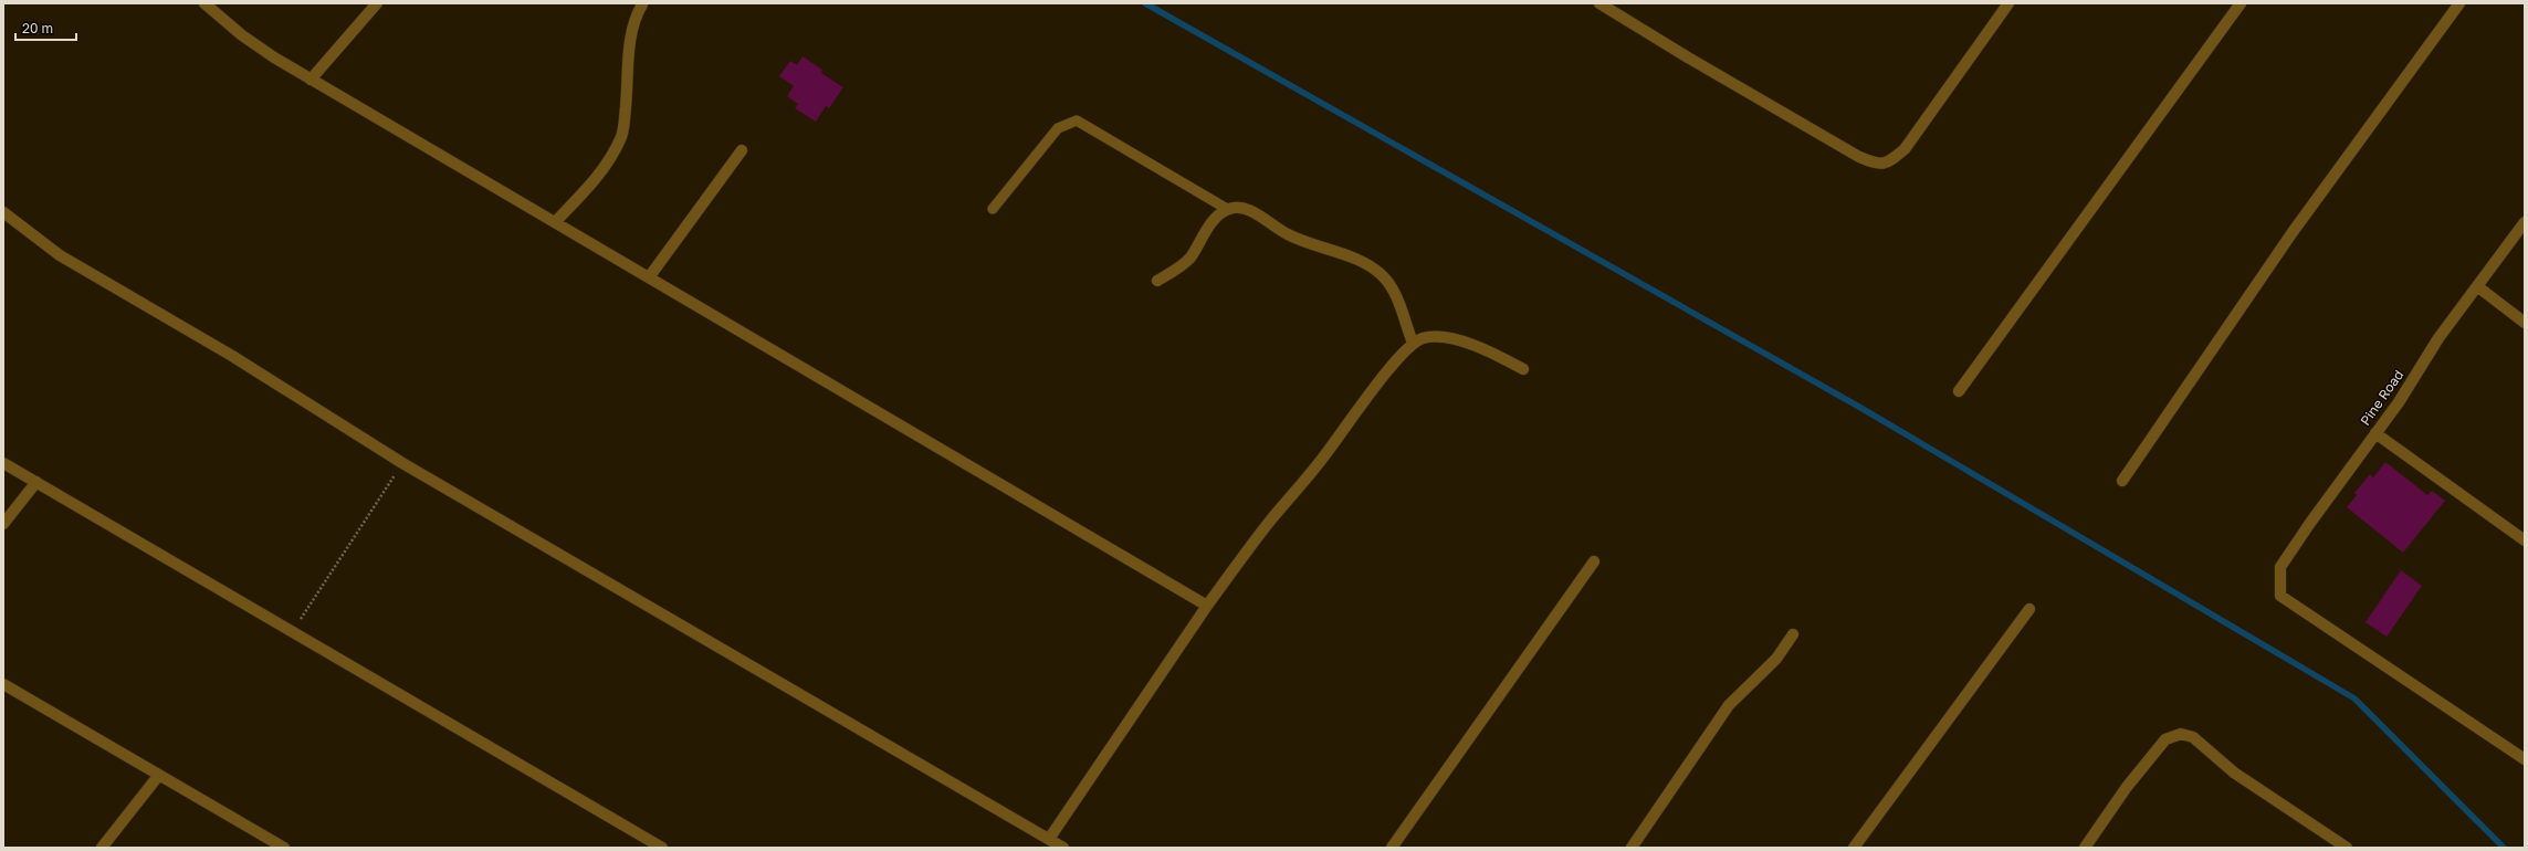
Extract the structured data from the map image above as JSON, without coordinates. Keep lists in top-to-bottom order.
{
  "streets": {
    "street": ["Pine Road"]
  },
  "scale_bar": "20 m"
}
